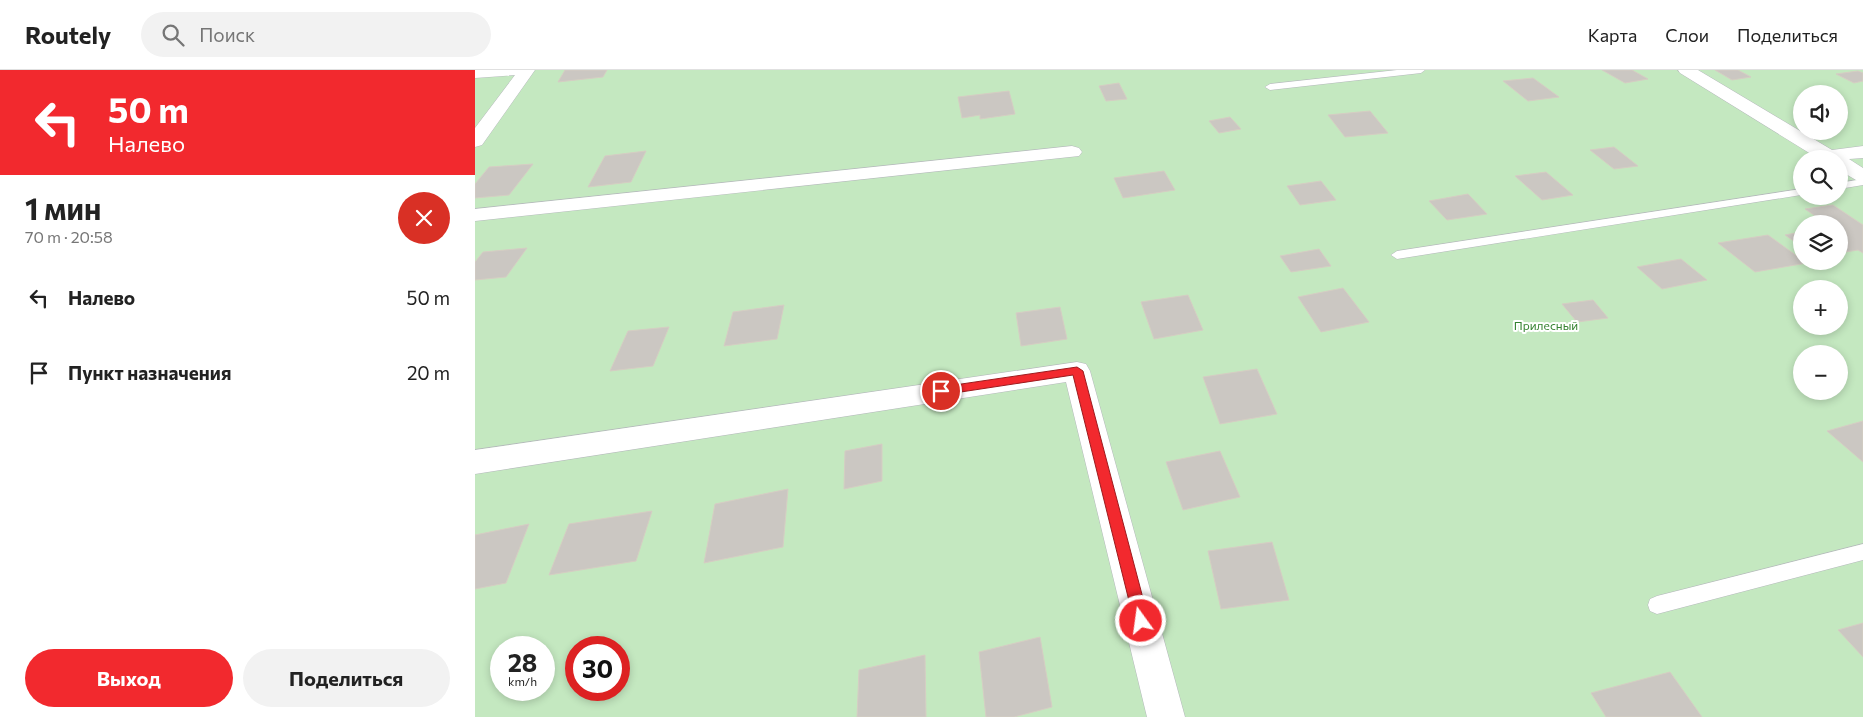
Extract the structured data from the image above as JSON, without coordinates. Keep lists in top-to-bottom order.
{
  "parks": ["Прилесный"],
  "page": {
    "header": "Routely",
    "search": "Поиск",
    "nav": ["Карта", "Слои", "Поделиться"],
    "turn": ["50 m", "Налево"],
    "map_buttons": ["+", "−"],
    "heading": ["1 мин", "70 m · 20:58"],
    "list": [
      {
        "name": "Налево",
        "value": "50 m"
      },
      {
        "name": "Пункт назначения",
        "value": "20 m"
      }
    ],
    "speed": "28 km/h",
    "limit": "30",
    "buttons": ["Выход", "Поделиться"]
  }
}
